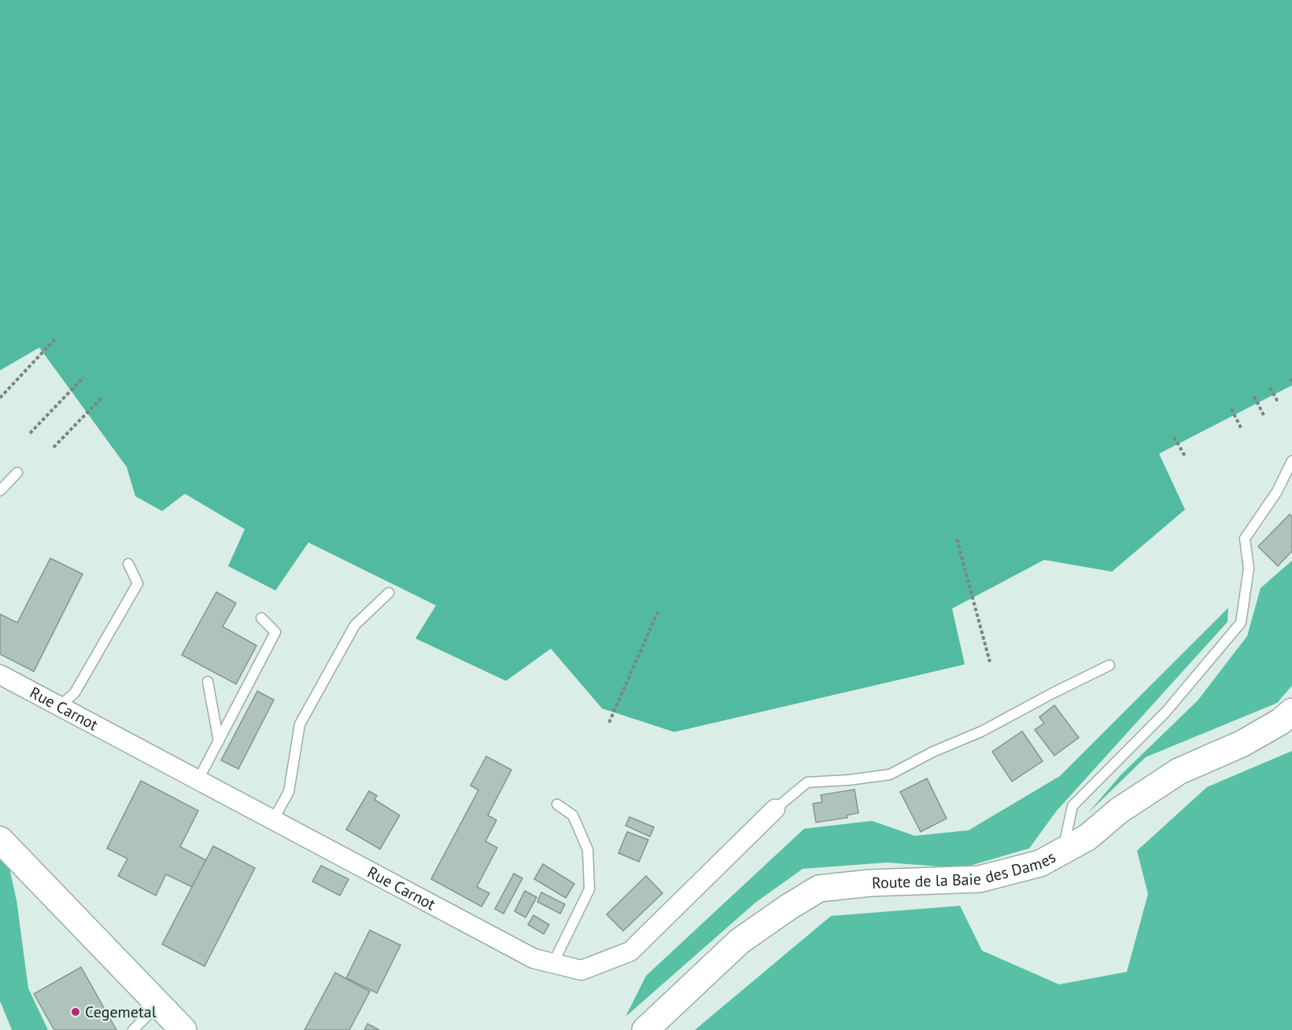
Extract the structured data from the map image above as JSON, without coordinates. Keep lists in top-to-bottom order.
{
  "streets": {
    "main road": ["Route de la Baie des Dames"],
    "street": ["Rue Carnot"]
  },
  "places": ["Cegemetal"]
}
